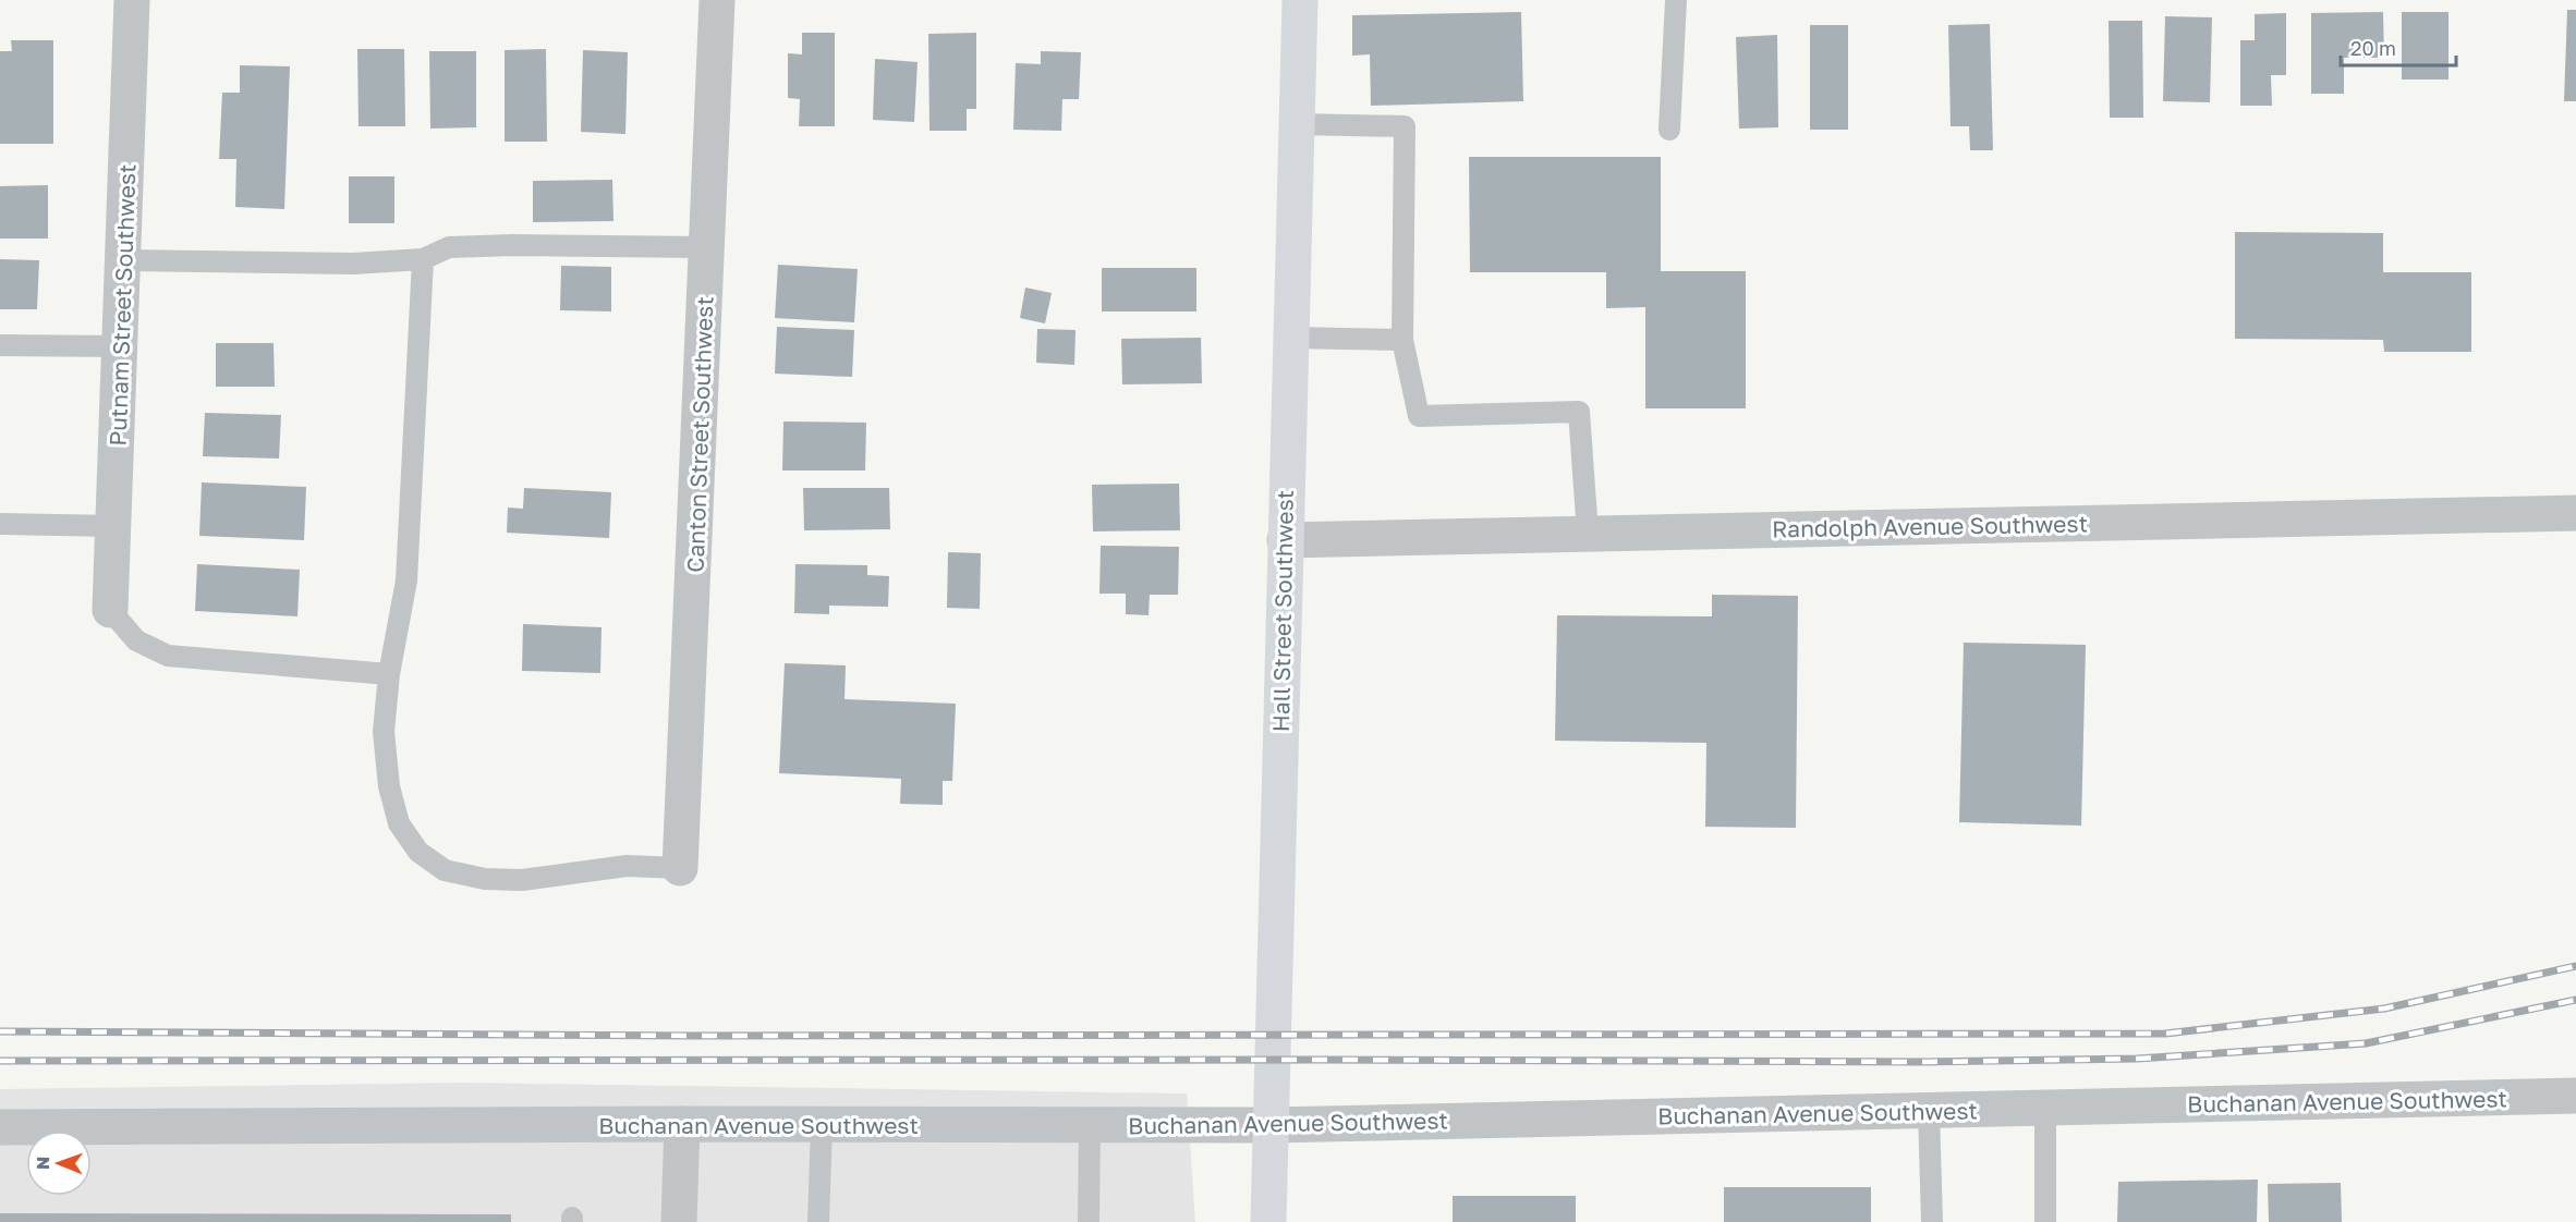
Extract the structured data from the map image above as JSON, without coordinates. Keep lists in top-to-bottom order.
{
  "streets": {
    "main road": ["Hall Street Southwest"],
    "street": [
      "Putnam Street Southwest",
      "Canton Street Southwest",
      "Randolph Avenue Southwest",
      "Buchanan Avenue Southwest"
    ]
  },
  "crossings": [
    ["Randolph Avenue Southwest", "Hall Street Southwest"],
    ["Hall Street Southwest", "Buchanan Avenue Southwest"]
  ],
  "scale_bar": "20 m",
  "north": "left"
}
